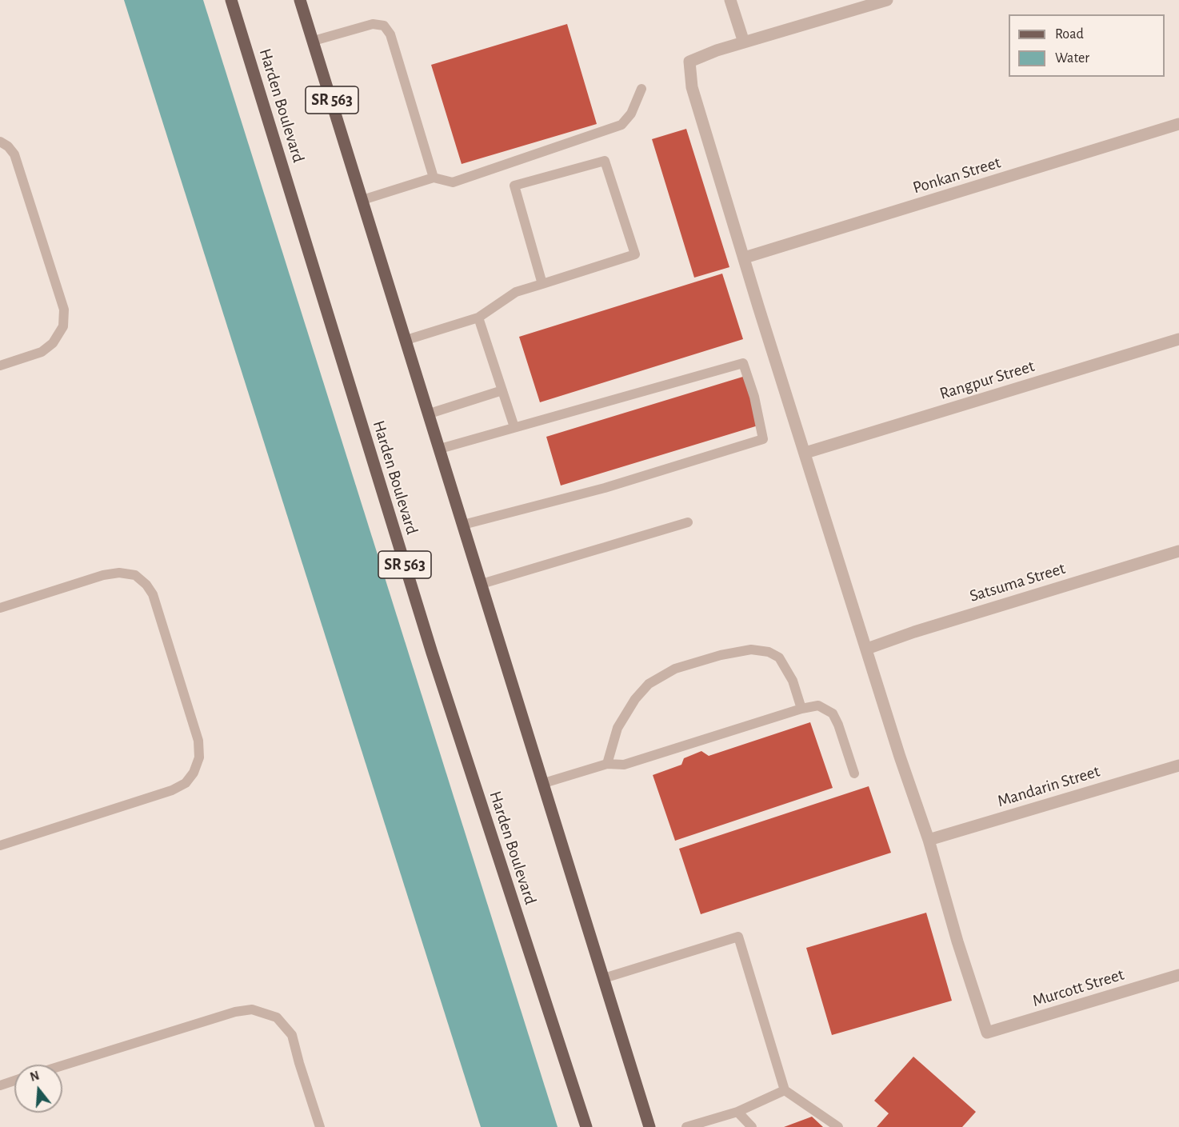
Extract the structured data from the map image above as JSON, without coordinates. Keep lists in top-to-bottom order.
{
  "streets": {
    "main road": ["SR 563", "Harden Boulevard"],
    "street": [
      "Ponkan Street",
      "Rangpur Street",
      "Satsuma Street",
      "Mandarin Street",
      "Murcott Street"
    ]
  },
  "crossings": [
    ["Mandarin Street", "Murcott Street"]
  ],
  "legend": ["Road", "Water"],
  "north": "top"
}
